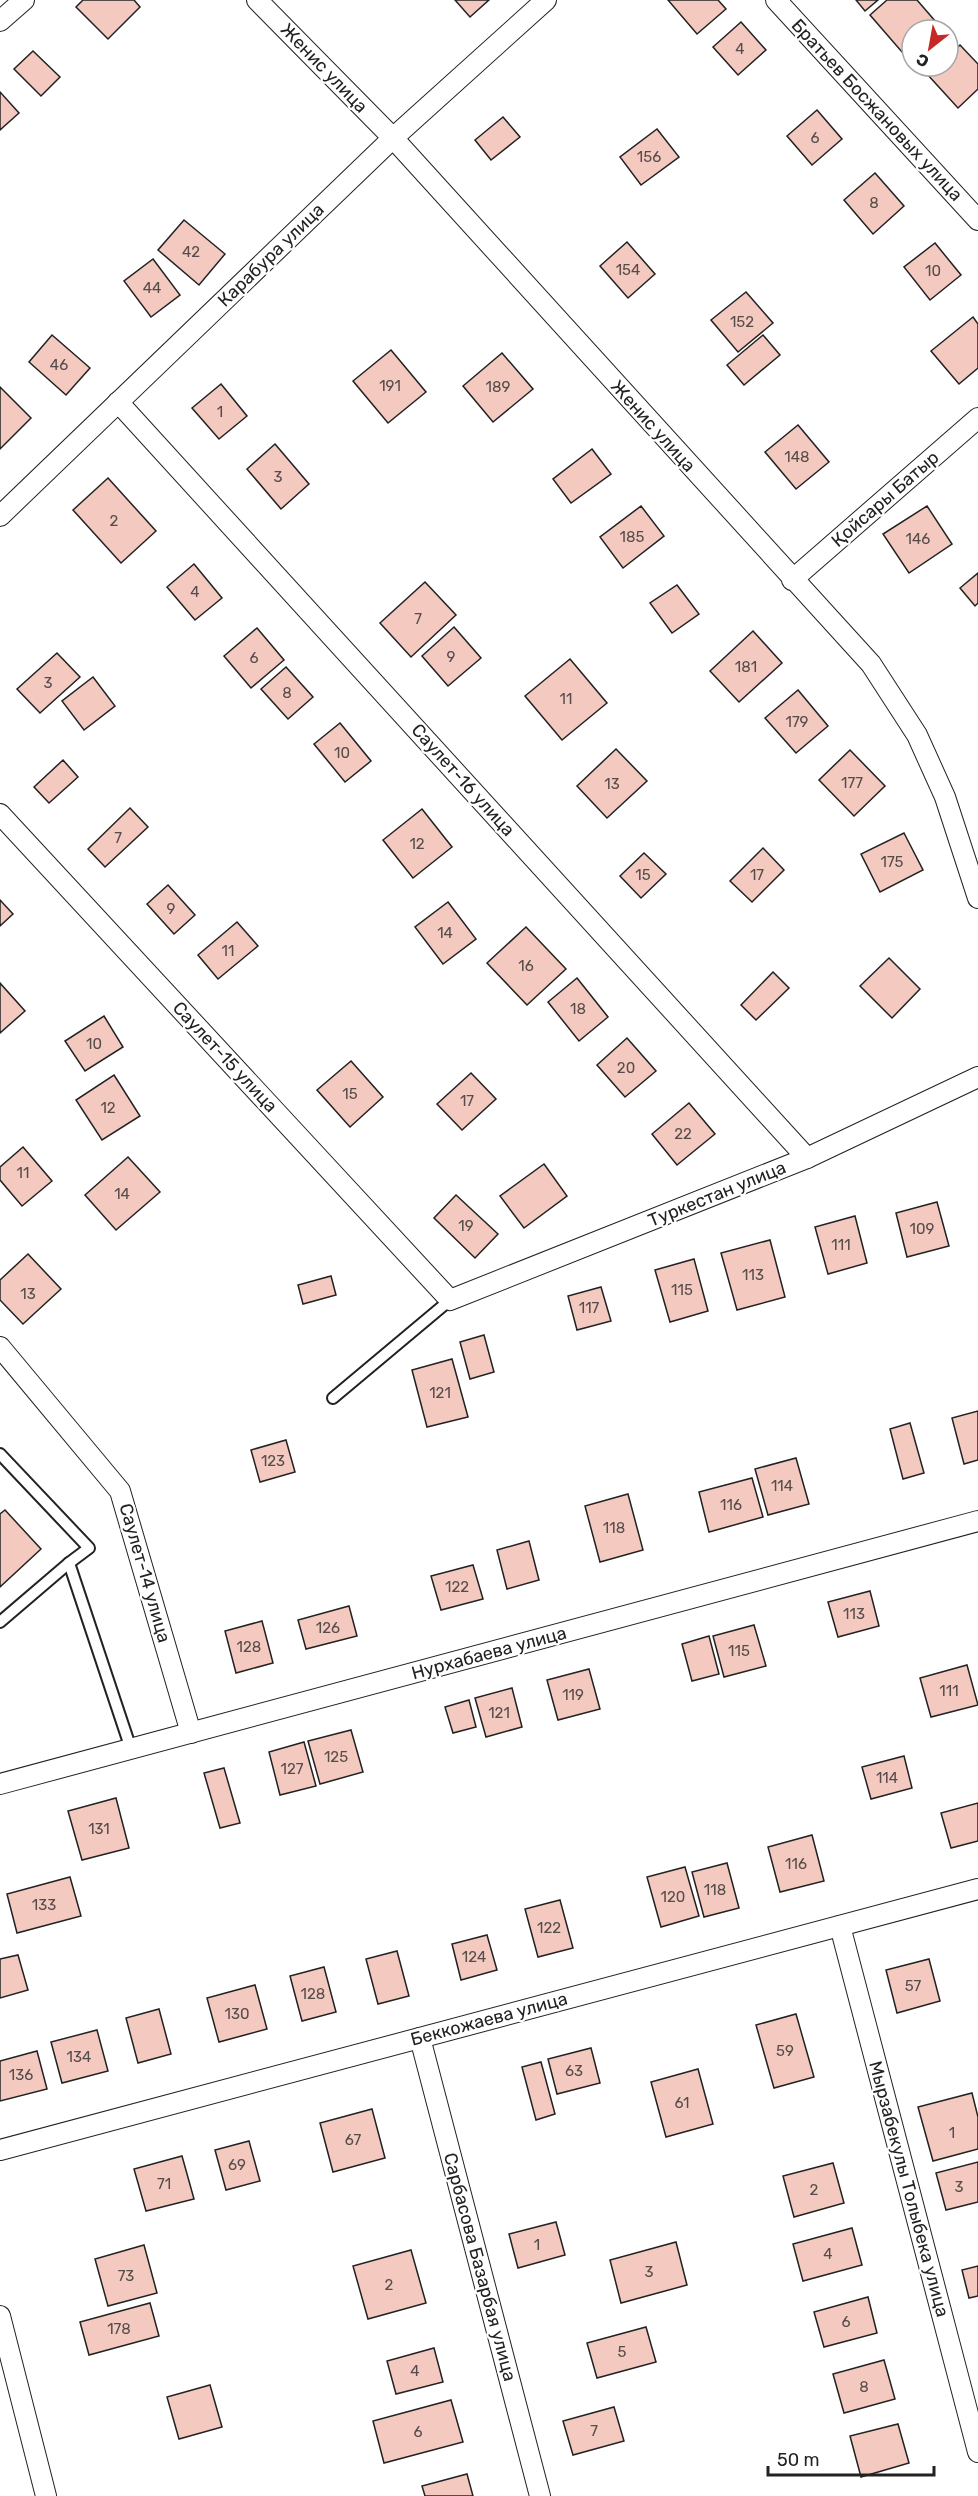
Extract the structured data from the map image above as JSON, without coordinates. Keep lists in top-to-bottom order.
{
  "streets": {
    "street": [
      "Женис улица",
      "Братьев Босжановых улица",
      "Карабура улица",
      "Қойсары Батыр",
      "Саулет-16 улица",
      "Саулет-15 улица",
      "Туркестан улица",
      "Саулет-14 улица",
      "Нурхабаева улица",
      "Беккожаева улица",
      "Мырзабекулы Толыбека улица",
      "Сарбасова Базарбая улица"
    ]
  },
  "crossings": [
    ["Женис улица", "Карабура улица"],
    ["Женис улица", "Қойсары Батыр"],
    ["Карабура улица", "Саулет-16 улица"],
    ["Саулет-16 улица", "Туркестан улица"],
    ["Саулет-15 улица", "Туркестан улица"],
    ["Саулет-14 улица", "Нурхабаева улица"],
    ["Беккожаева улица", "Мырзабекулы Толыбека улица"],
    ["Беккожаева улица", "Сарбасова Базарбая улица"]
  ],
  "house_numbers": [
    "4",
    "6",
    "156",
    "8",
    "42",
    "154",
    "10",
    "44",
    "152",
    "46",
    "191",
    "189",
    "1",
    "148",
    "3",
    "2",
    "185",
    "146",
    "4",
    "7",
    "9",
    "6",
    "181",
    "3",
    "8",
    "11",
    "179",
    "10",
    "177",
    "13",
    "7",
    "12",
    "175",
    "15",
    "17",
    "9",
    "14",
    "11",
    "16",
    "18",
    "10",
    "20",
    "15",
    "17",
    "12",
    "22",
    "11",
    "14",
    "19",
    "109",
    "111",
    "113",
    "115",
    "13",
    "117",
    "121",
    "123",
    "114",
    "116",
    "118",
    "122",
    "113",
    "126",
    "128",
    "115",
    "111",
    "119",
    "121",
    "125",
    "127",
    "114",
    "131",
    "116",
    "118",
    "120",
    "133",
    "122",
    "124",
    "57",
    "128",
    "130",
    "59",
    "134",
    "63",
    "136",
    "61",
    "1",
    "67",
    "69",
    "71",
    "3",
    "2",
    "1",
    "4",
    "3",
    "73",
    "2",
    "6",
    "178",
    "5",
    "4",
    "8",
    "7",
    "6"
  ],
  "scale_bar": "50 m",
  "north": "bottom left"
}
